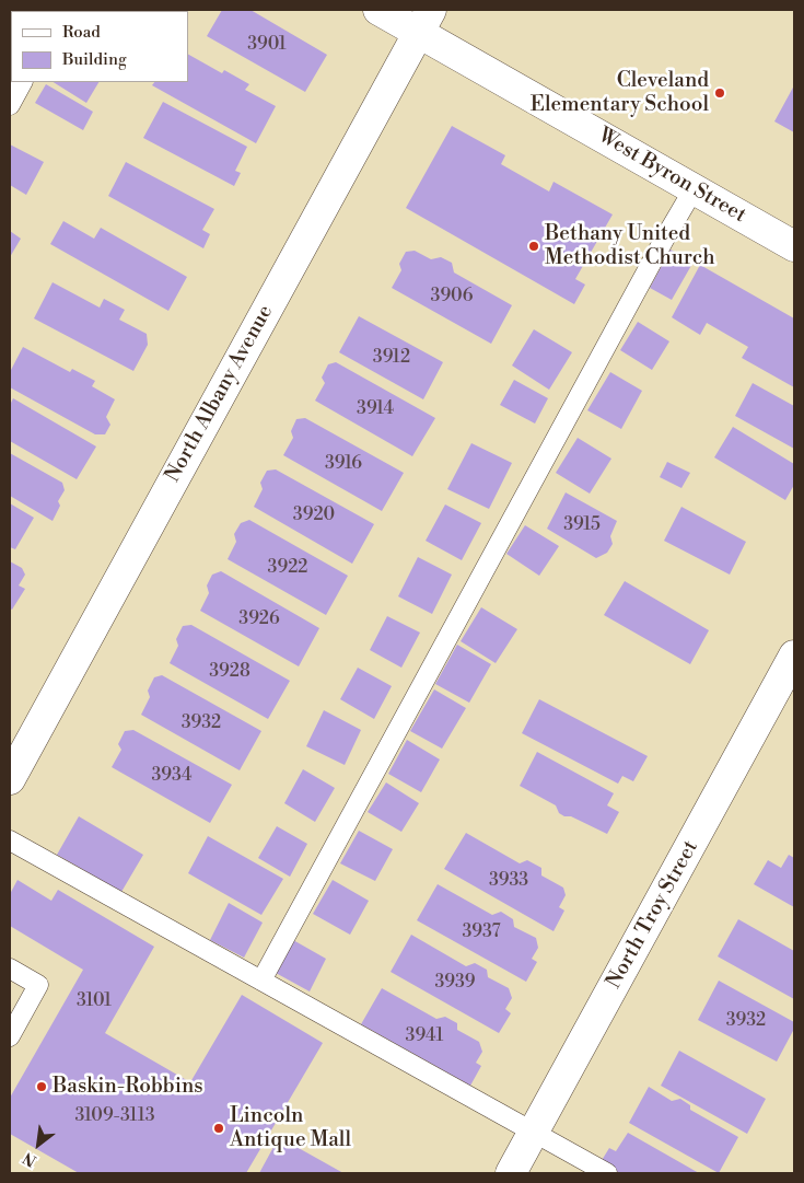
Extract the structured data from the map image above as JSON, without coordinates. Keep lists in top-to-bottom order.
{
  "streets": {
    "street": ["West Byron Street", "North Albany Avenue", "North Troy Street"]
  },
  "crossings": [
    ["West Byron Street", "North Albany Avenue"]
  ],
  "places": [
    "Cleveland Elementary School",
    "Bethany United Methodist Church",
    "Baskin-Robbins",
    "Lincoln Antique Mall"
  ],
  "house_numbers": [
    "3901",
    "3906",
    "3912",
    "3914",
    "3916",
    "3920",
    "3915",
    "3922",
    "3926",
    "3928",
    "3932",
    "3934",
    "3933",
    "3937",
    "3939",
    "3101",
    "3932",
    "3941",
    "3109-3113"
  ],
  "legend": ["Road", "Building"],
  "north": "bottom left"
}
